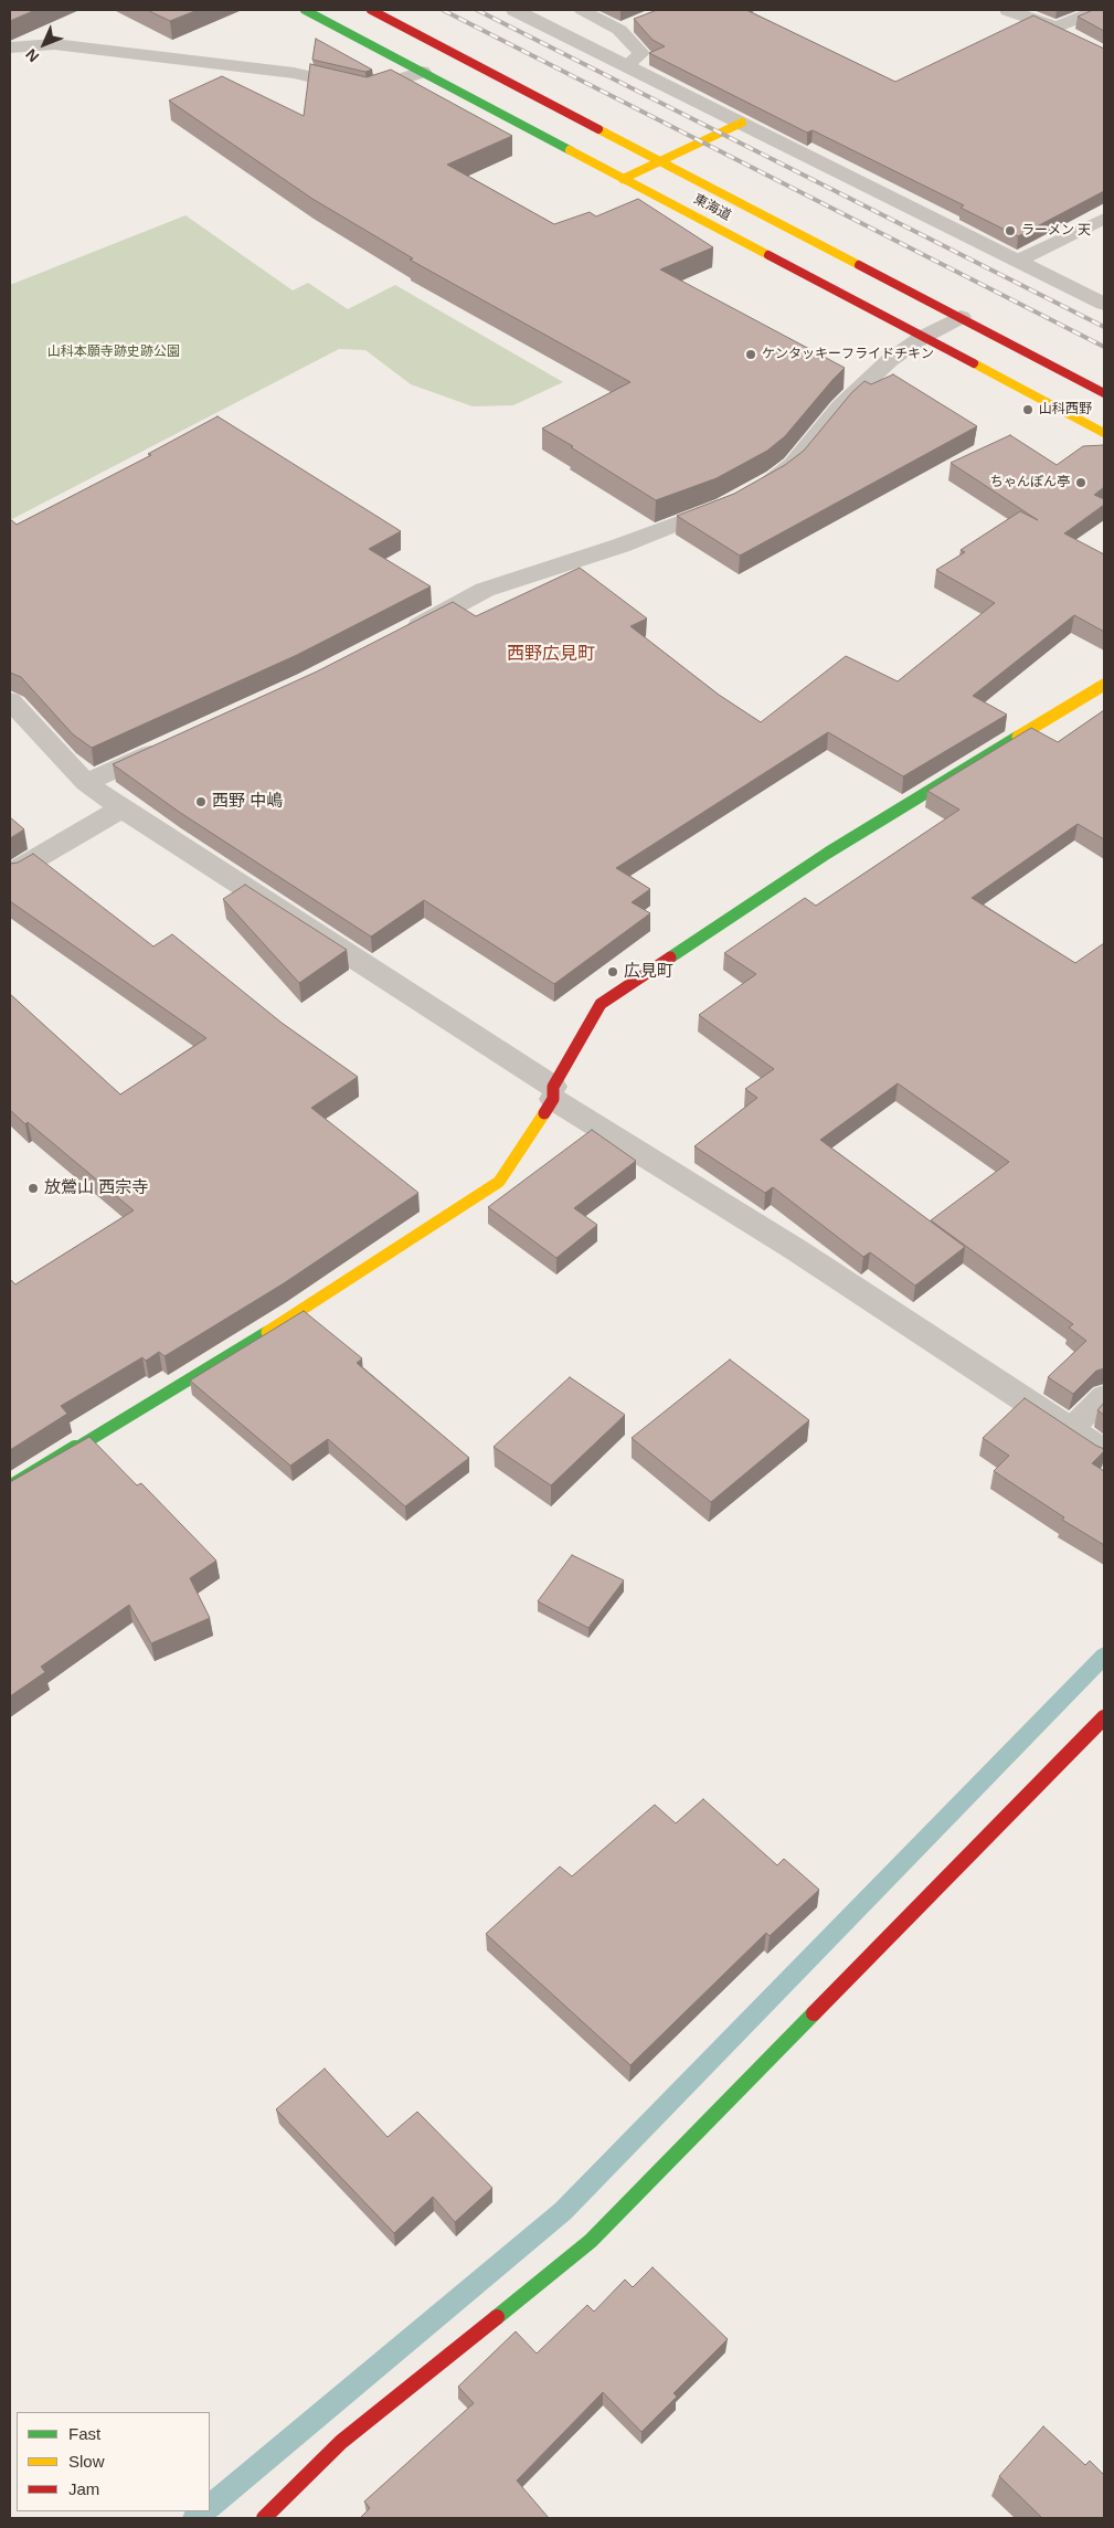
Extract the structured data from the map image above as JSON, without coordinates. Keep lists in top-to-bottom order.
{
  "streets": {
    "main road": ["東海道"]
  },
  "districts": ["西野広見町"],
  "parks": ["山科本願寺跡史跡公園"],
  "places": [
    "ラーメン 天",
    "ケンタッキーフライドチキン",
    "山科西野",
    "ちゃんぽん亭",
    "西野 中嶋",
    "広見町",
    "放鶯山 西宗寺"
  ],
  "legend": ["Fast", "Slow", "Jam"],
  "north": "bottom left"
}
